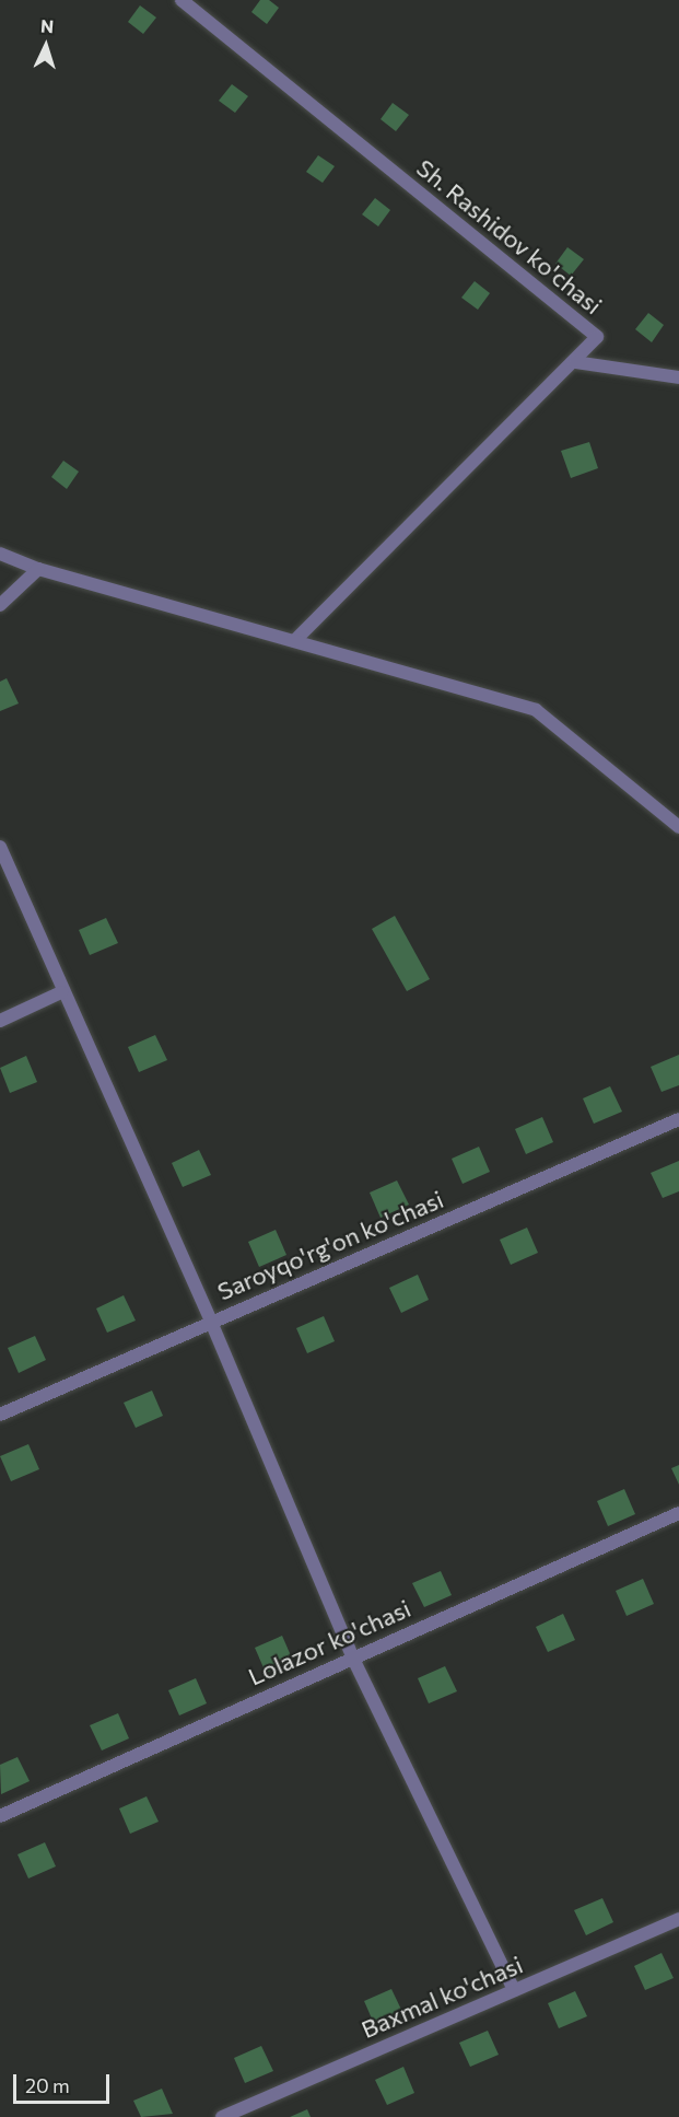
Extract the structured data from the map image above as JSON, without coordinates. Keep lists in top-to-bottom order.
{
  "streets": {
    "street": [
      "Sh. Rashidov ko'chasi",
      "Saroyqo'rg'on ko'chasi",
      "Lolazor ko'chasi",
      "Baxmal ko'chasi"
    ]
  },
  "scale_bar": "20 m",
  "north": "top"
}
